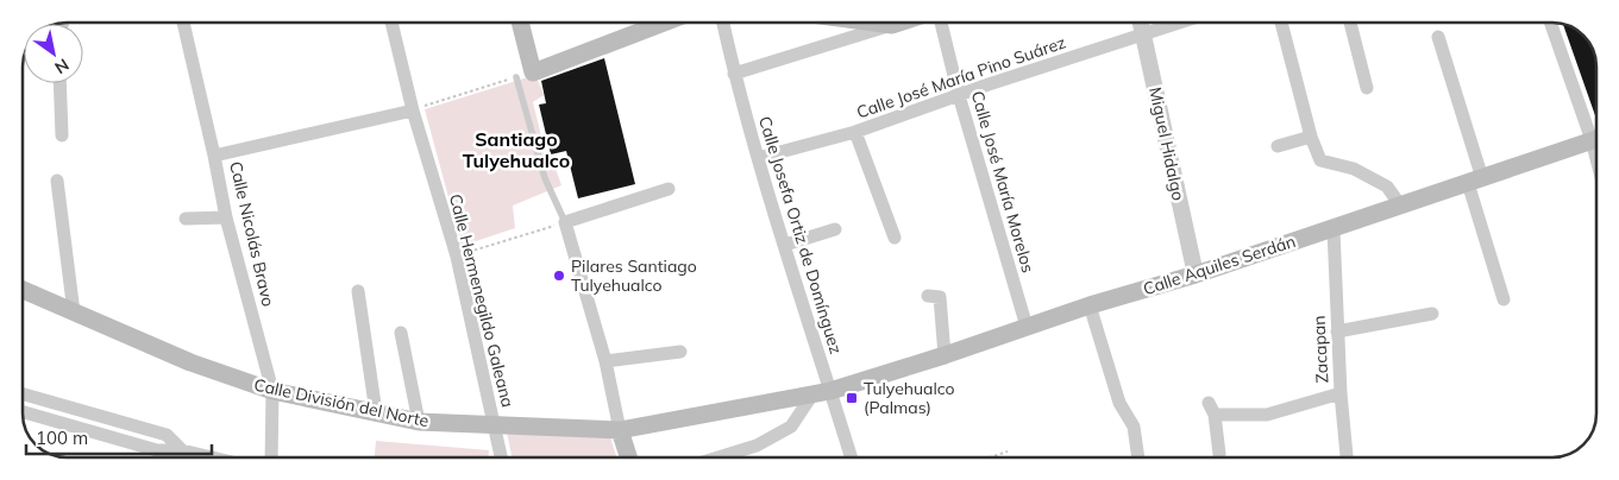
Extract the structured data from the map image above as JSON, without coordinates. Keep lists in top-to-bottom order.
{
  "streets": {
    "main road": ["Calle Aquiles Serdán", "Calle División del Norte"],
    "street": [
      "Calle José María Pino Suárez",
      "Miguel Hidalgo",
      "Calle José María Morelos",
      "Calle Nicolás Bravo",
      "Calle Josefa Ortiz de Domínguez",
      "Calle Hermenegildo Galeana",
      "Zacapan"
    ]
  },
  "crossings": [
    ["Calle José María Pino Suárez", "Miguel Hidalgo"],
    ["Calle José María Pino Suárez", "Calle José María Morelos"],
    ["Calle José María Pino Suárez", "Calle Josefa Ortiz de Domínguez"],
    ["Miguel Hidalgo", "Calle Aquiles Serdán"],
    ["Calle José María Morelos", "Calle Aquiles Serdán"],
    ["Calle Nicolás Bravo", "Calle División del Norte"],
    ["Calle Josefa Ortiz de Domínguez", "Calle Aquiles Serdán"],
    ["Calle Josefa Ortiz de Domínguez", "Calle División del Norte"],
    ["Calle Aquiles Serdán", "Zacapan"],
    ["Calle Aquiles Serdán", "Calle División del Norte"],
    ["Calle Hermenegildo Galeana", "Calle División del Norte"]
  ],
  "districts": ["Santiago Tulyehualco"],
  "places": {
    "other": ["Pilares Santiago Tulyehualco"],
    "transit": ["Tulyehualco (Palmas)"]
  },
  "scale_bar": "100 m",
  "north": "bottom right"
}
